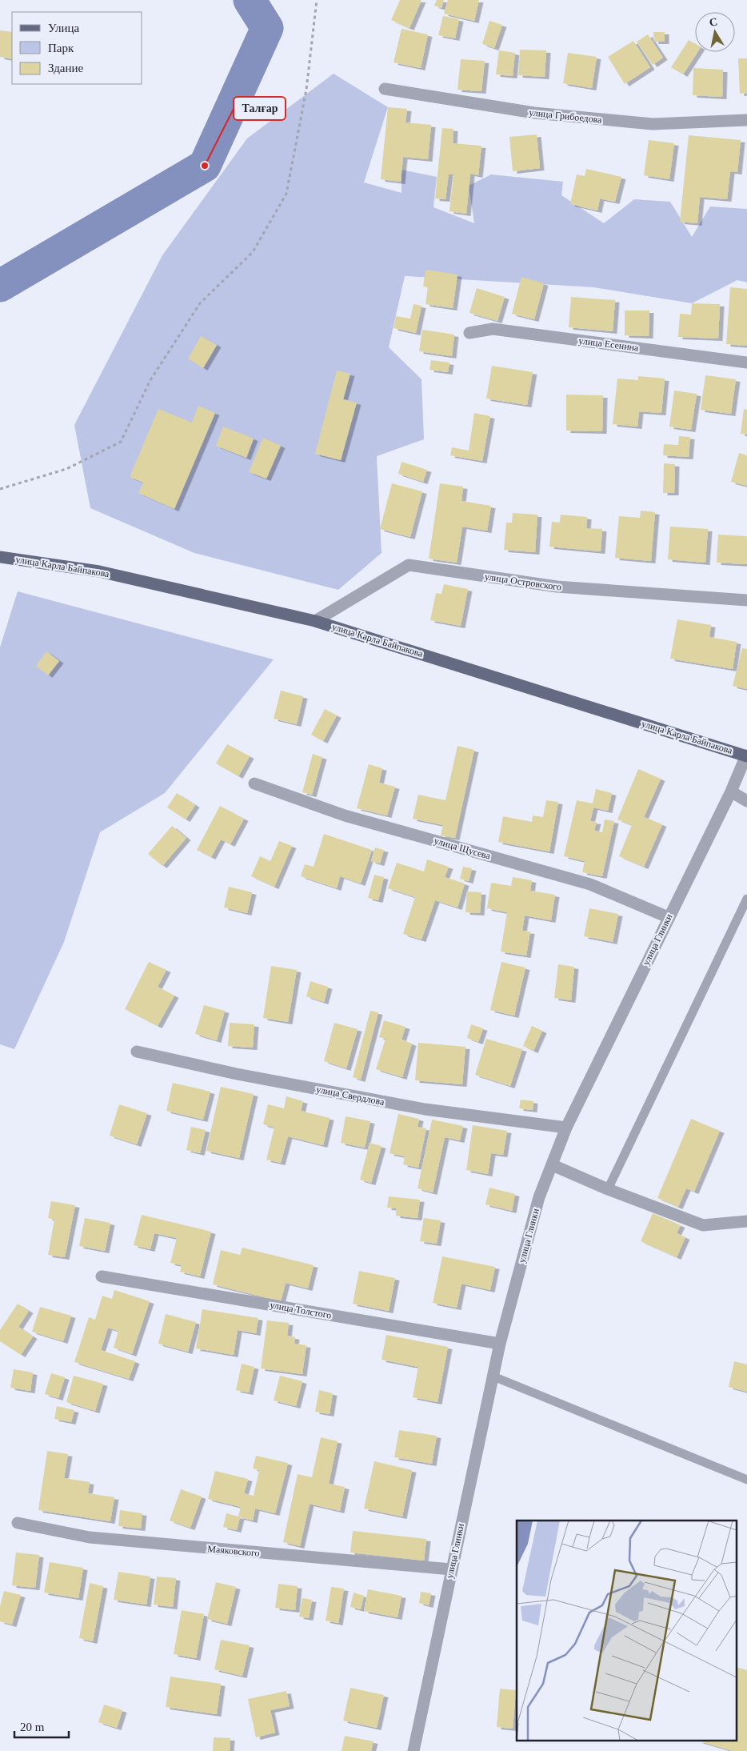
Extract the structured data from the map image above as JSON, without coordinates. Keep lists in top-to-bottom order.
{
  "streets": {
    "main road": ["улица Карла Байпакова"],
    "street": [
      "улица Грибоедова",
      "улица Есенина",
      "улица Островского",
      "улица Щусева",
      "улица Глинки",
      "улица Свердлова",
      "улица Толстого",
      "Маяковского"
    ]
  },
  "crossings": [
    ["улица Карла Байпакова", "улица Островского"],
    ["улица Карла Байпакова", "улица Глинки"],
    ["улица Щусева", "улица Глинки"],
    ["улица Глинки", "улица Свердлова"],
    ["улица Глинки", "улица Толстого"],
    ["улица Глинки", "Маяковского"]
  ],
  "places": ["Талғар"],
  "legend": ["Улица", "Парк", "Здание"],
  "scale_bar": "20 m",
  "north": "top"
}
